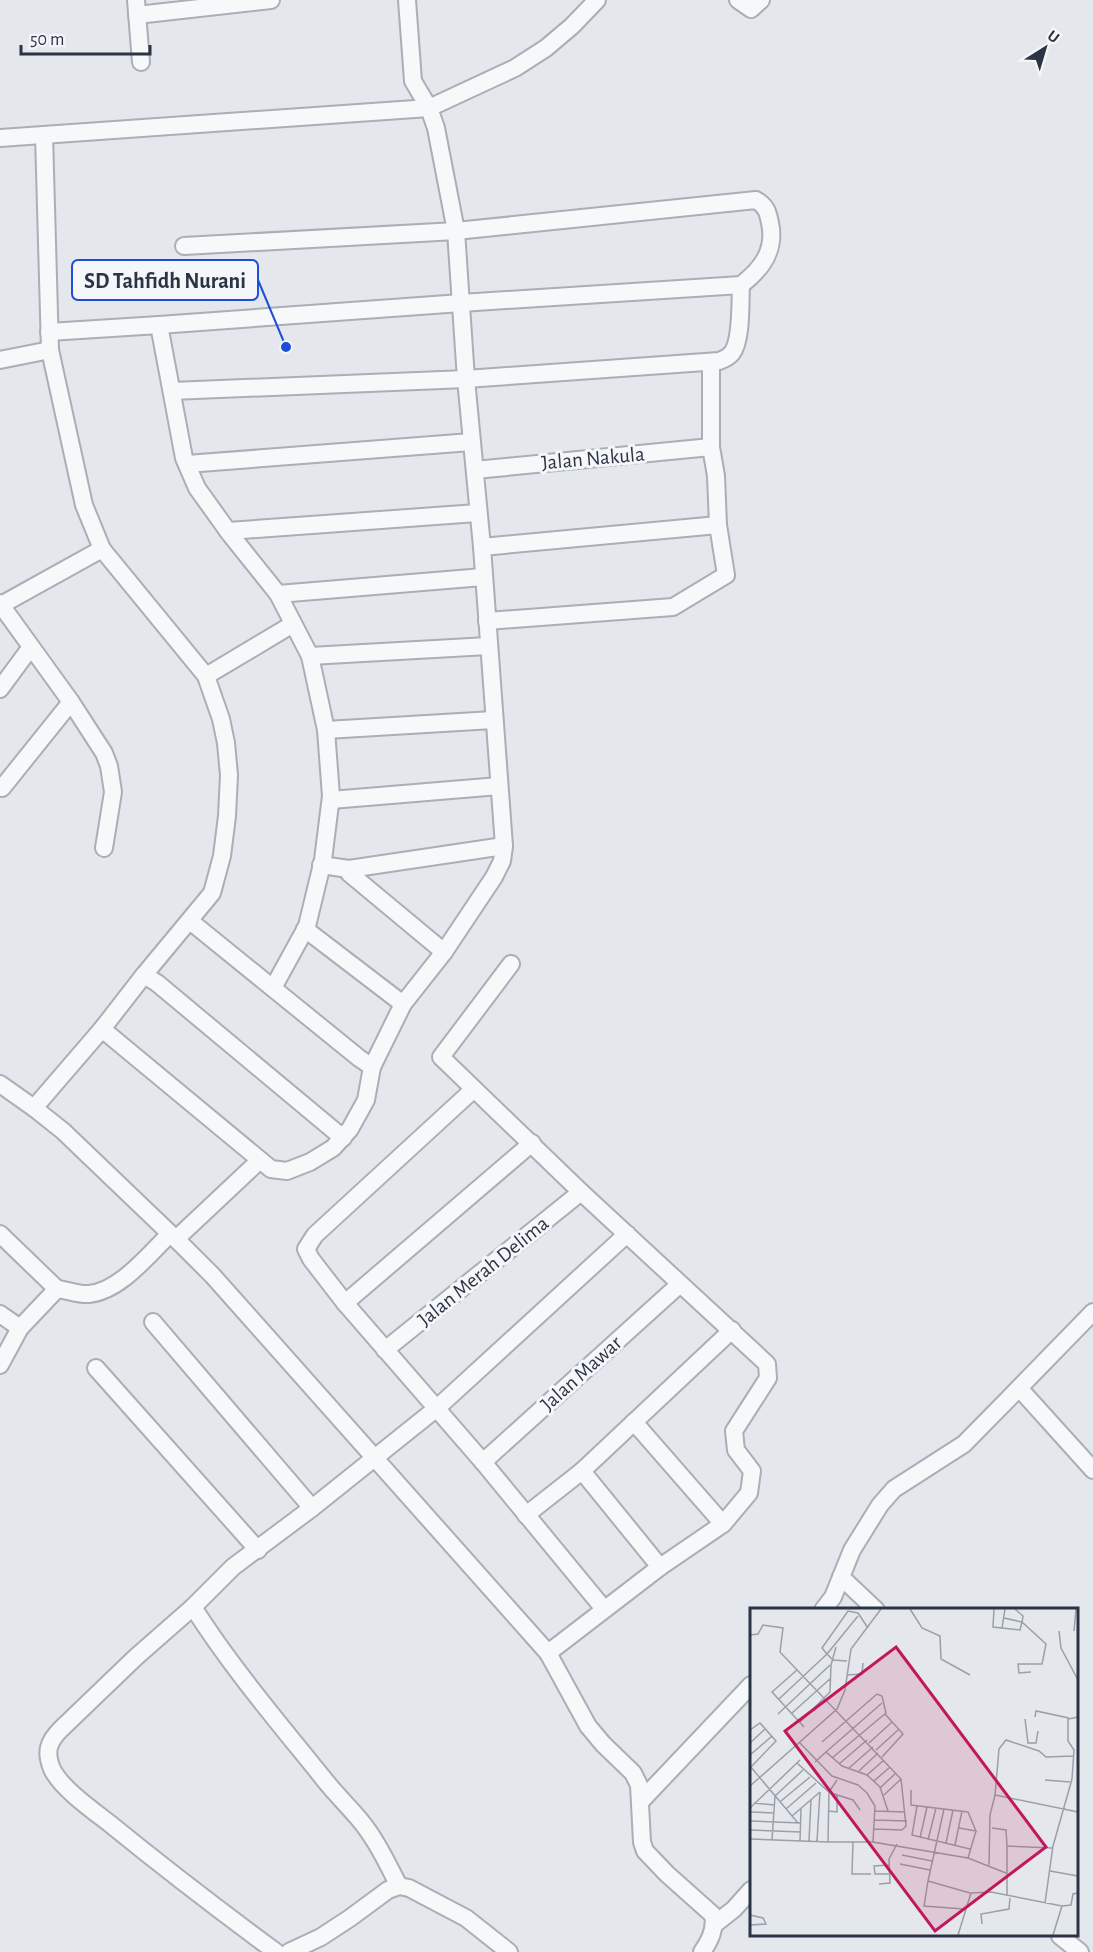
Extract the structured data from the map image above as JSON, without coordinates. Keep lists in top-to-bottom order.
{
  "streets": {
    "street": ["Jalan Nakula", "Jalan Merah Delima", "Jalan Mawar"]
  },
  "places": ["SD Tahfidh Nurani"],
  "scale_bar": "50 m",
  "north": "top right"
}
